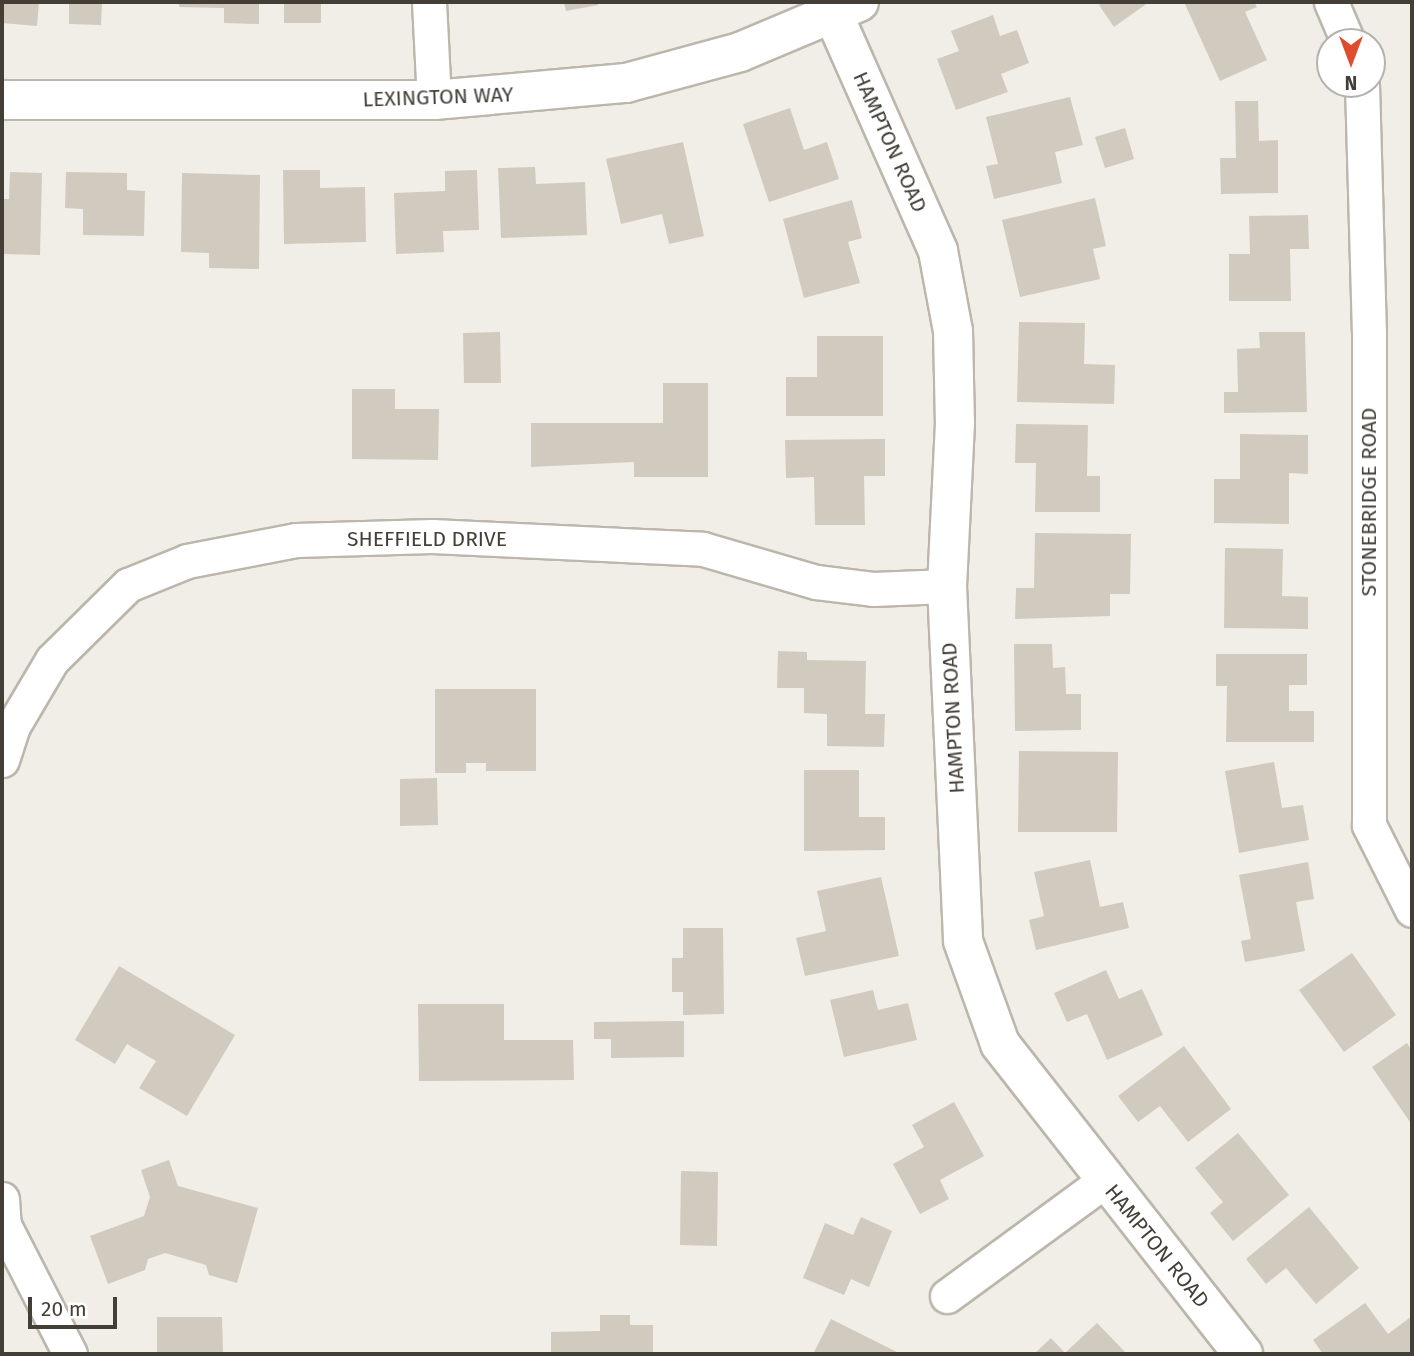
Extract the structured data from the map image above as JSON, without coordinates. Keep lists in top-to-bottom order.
{
  "streets": {
    "street": [
      "LEXINGTON WAY",
      "HAMPTON ROAD",
      "STONEBRIDGE ROAD",
      "SHEFFIELD DRIVE"
    ]
  },
  "crossings": [
    ["LEXINGTON WAY", "HAMPTON ROAD"],
    ["HAMPTON ROAD", "SHEFFIELD DRIVE"]
  ],
  "scale_bar": "20 m",
  "north": "bottom"
}
